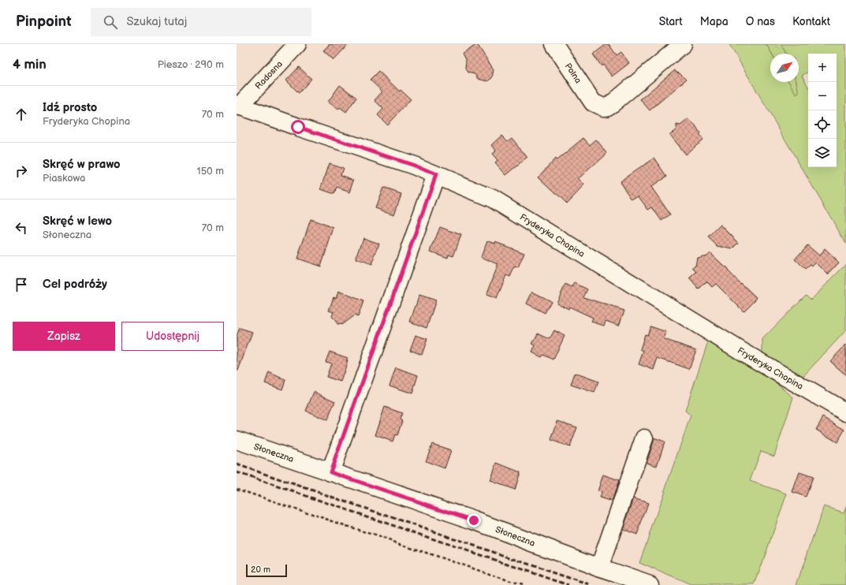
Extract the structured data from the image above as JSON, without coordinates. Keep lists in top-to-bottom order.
{
  "streets": {
    "street": [
      "Polna",
      "Radosna",
      "Fryderyka Chopina",
      "Słoneczna"
    ]
  },
  "crossings": [
    ["Radosna", "Fryderyka Chopina"]
  ],
  "scale_bar": "20 m",
  "north": "top right",
  "page": {
    "header": "Pinpoint",
    "search": "Szukaj tutaj",
    "nav": [
      "Start",
      "Mapa",
      "O nas",
      "Kontakt"
    ],
    "heading": ["4 min", "Pieszo · 290 m"],
    "map_buttons": ["+", "−"],
    "list": [
      ["Idź prosto", "Fryderyka Chopina", "70 m"],
      ["Skręć w prawo", "Piaskowa", "150 m"],
      ["Skręć w lewo", "Słoneczna", "70 m"],
      "Cel podróży"
    ],
    "buttons": ["Zapisz", "Udostępnij"],
    "scale": "20 m"
  }
}
